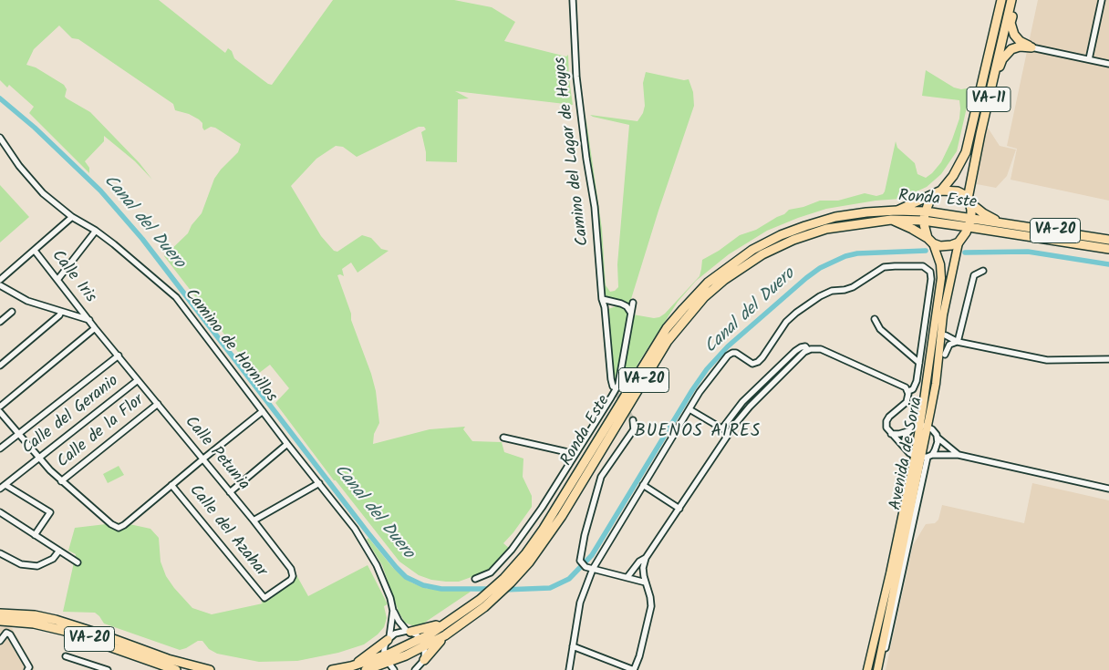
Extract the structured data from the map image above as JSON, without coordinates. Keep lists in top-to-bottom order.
{
  "streets": {
    "highway": ["VA-11", "Ronda Este", "VA-20"],
    "main road": ["Avenida de Soria"],
    "street": [
      "Camino del Lagar de Hoyos",
      "Calle Iris",
      "Camino de Hornillos",
      "Calle del Geranio",
      "Calle de la Flor",
      "Calle Petunia",
      "Calle del Azahar"
    ]
  },
  "crossings": [
    ["VA-11", "Ronda Este"],
    ["Ronda Este", "Camino de Hornillos"],
    ["Calle Iris", "Calle Petunia"],
    ["Calle del Geranio", "Calle Petunia"],
    ["Calle de la Flor", "Calle Petunia"],
    ["Calle Petunia", "Calle del Azahar"]
  ],
  "districts": ["BUENOS AIRES"],
  "water": ["Canal del Duero"]
}
